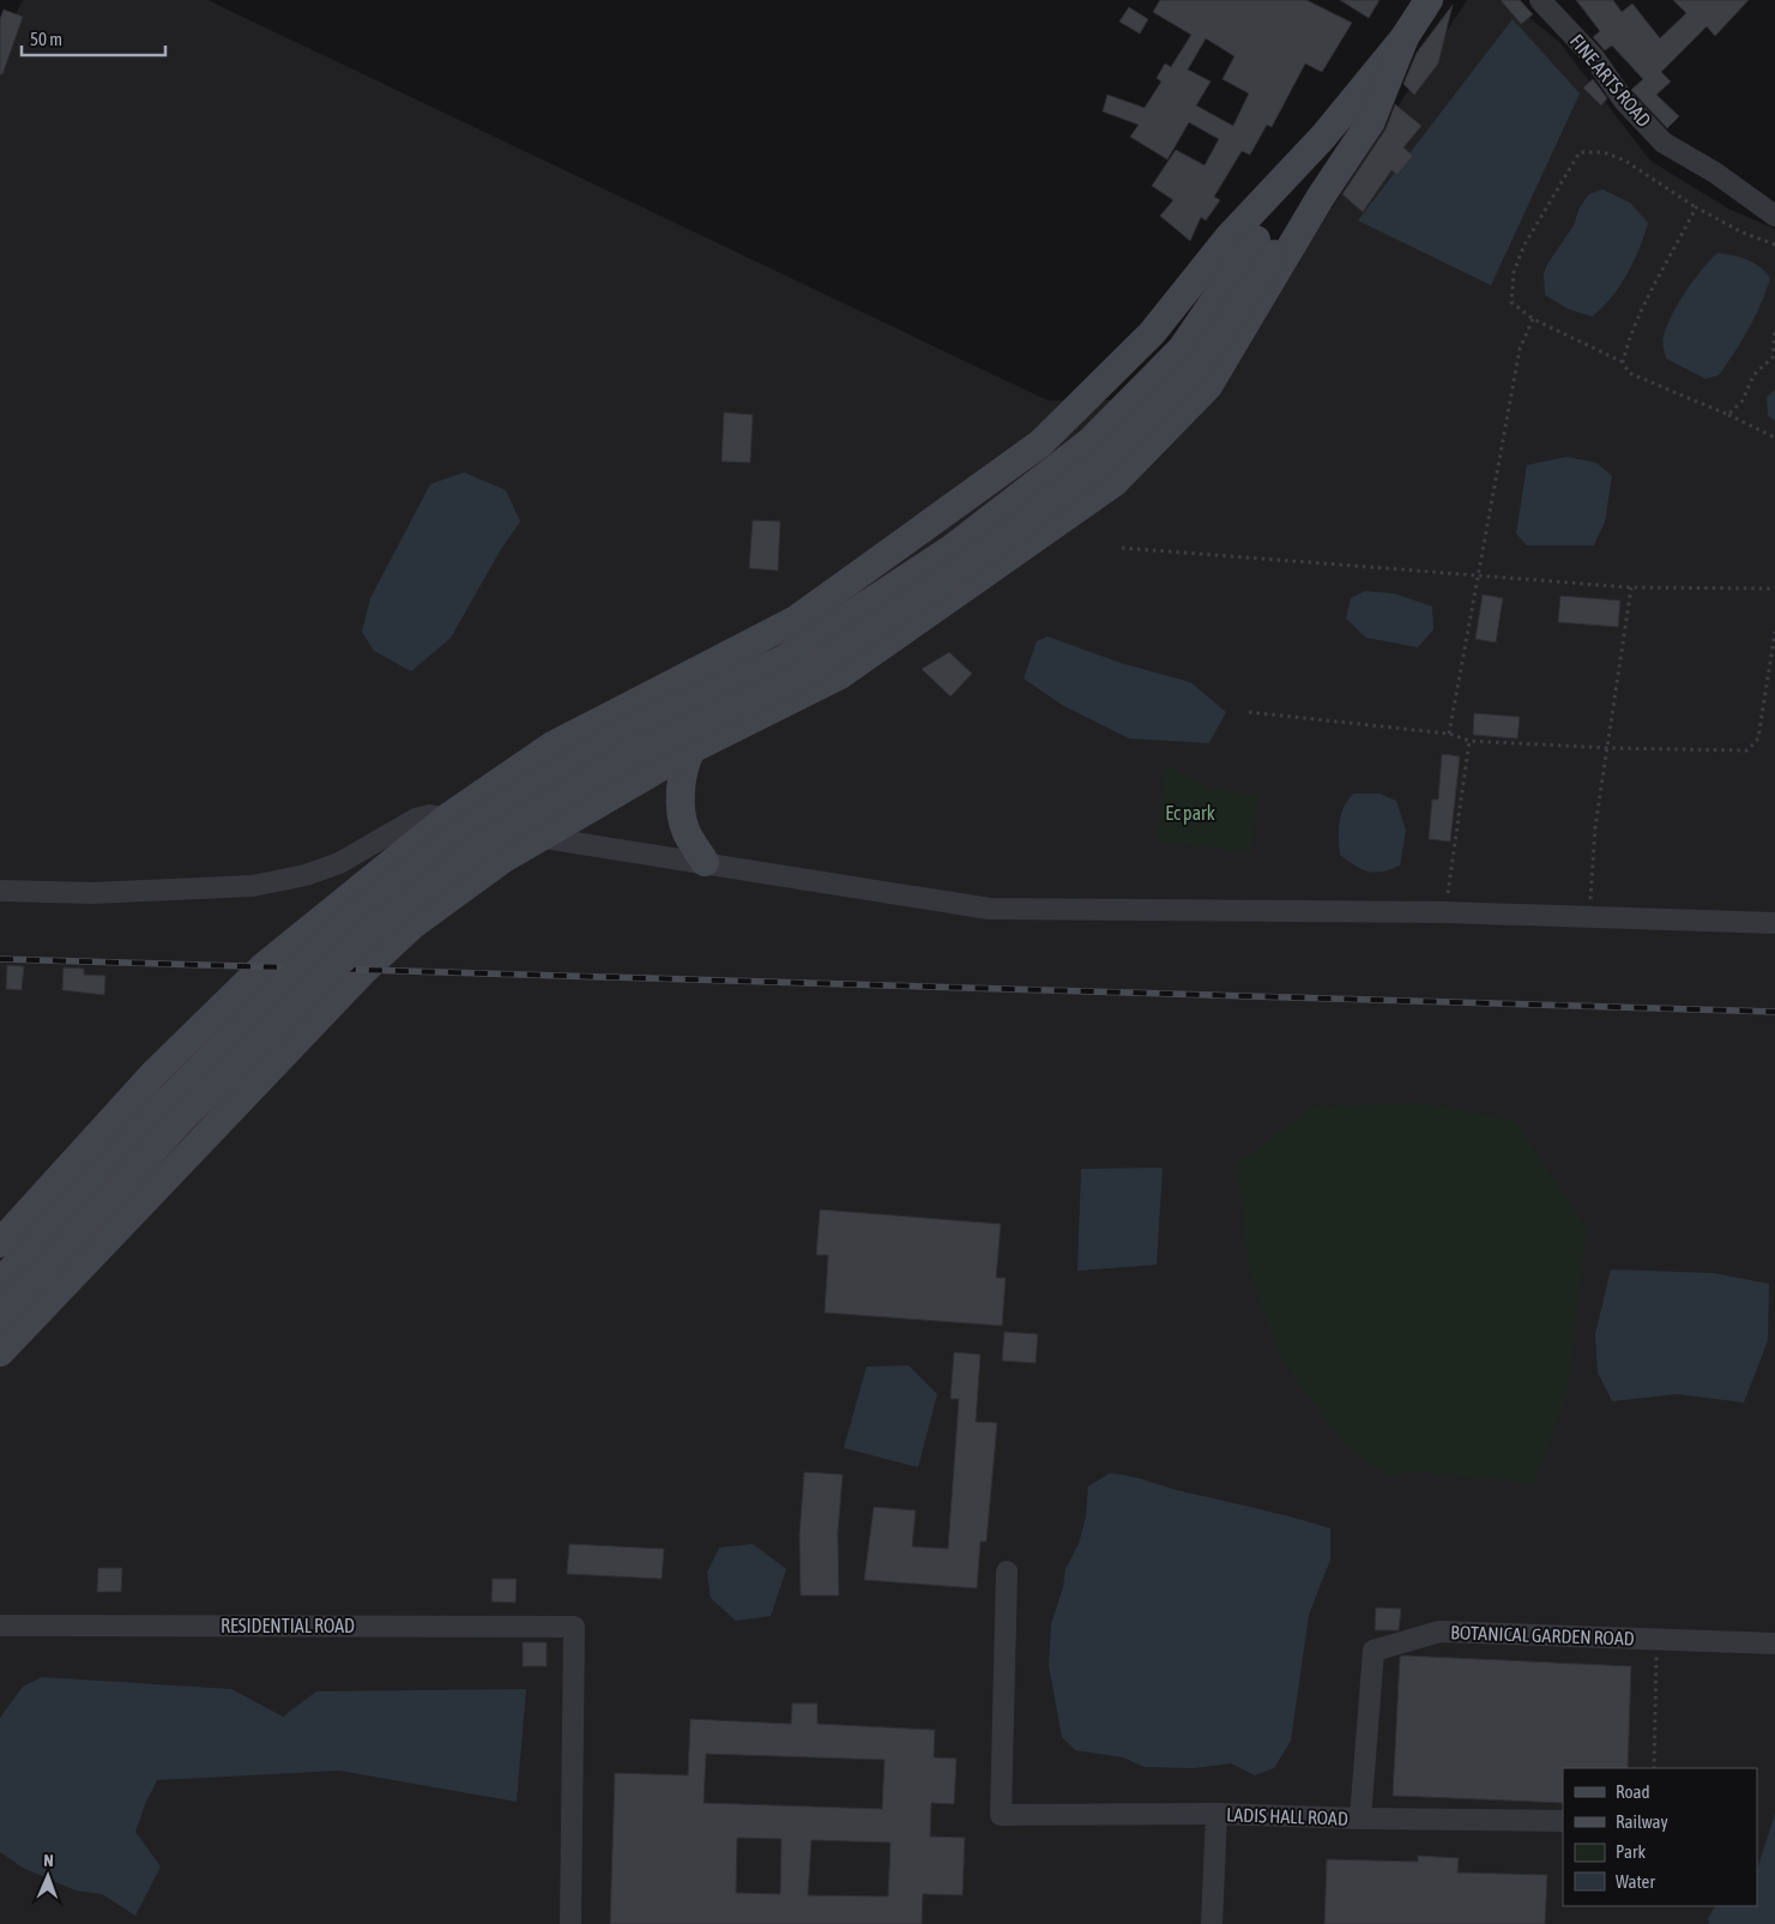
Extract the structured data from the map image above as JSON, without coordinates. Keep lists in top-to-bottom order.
{
  "streets": {
    "street": [
      "FINE ARTS ROAD",
      "RESIDENTIAL ROAD",
      "BOTANICAL GARDEN ROAD",
      "LADIS HALL ROAD"
    ]
  },
  "crossings": [
    ["BOTANICAL GARDEN ROAD", "LADIS HALL ROAD"]
  ],
  "parks": ["Ec park"],
  "legend": [
    "Road",
    "Railway",
    "Park",
    "Water"
  ],
  "scale_bar": "50 m",
  "north": "top"
}
